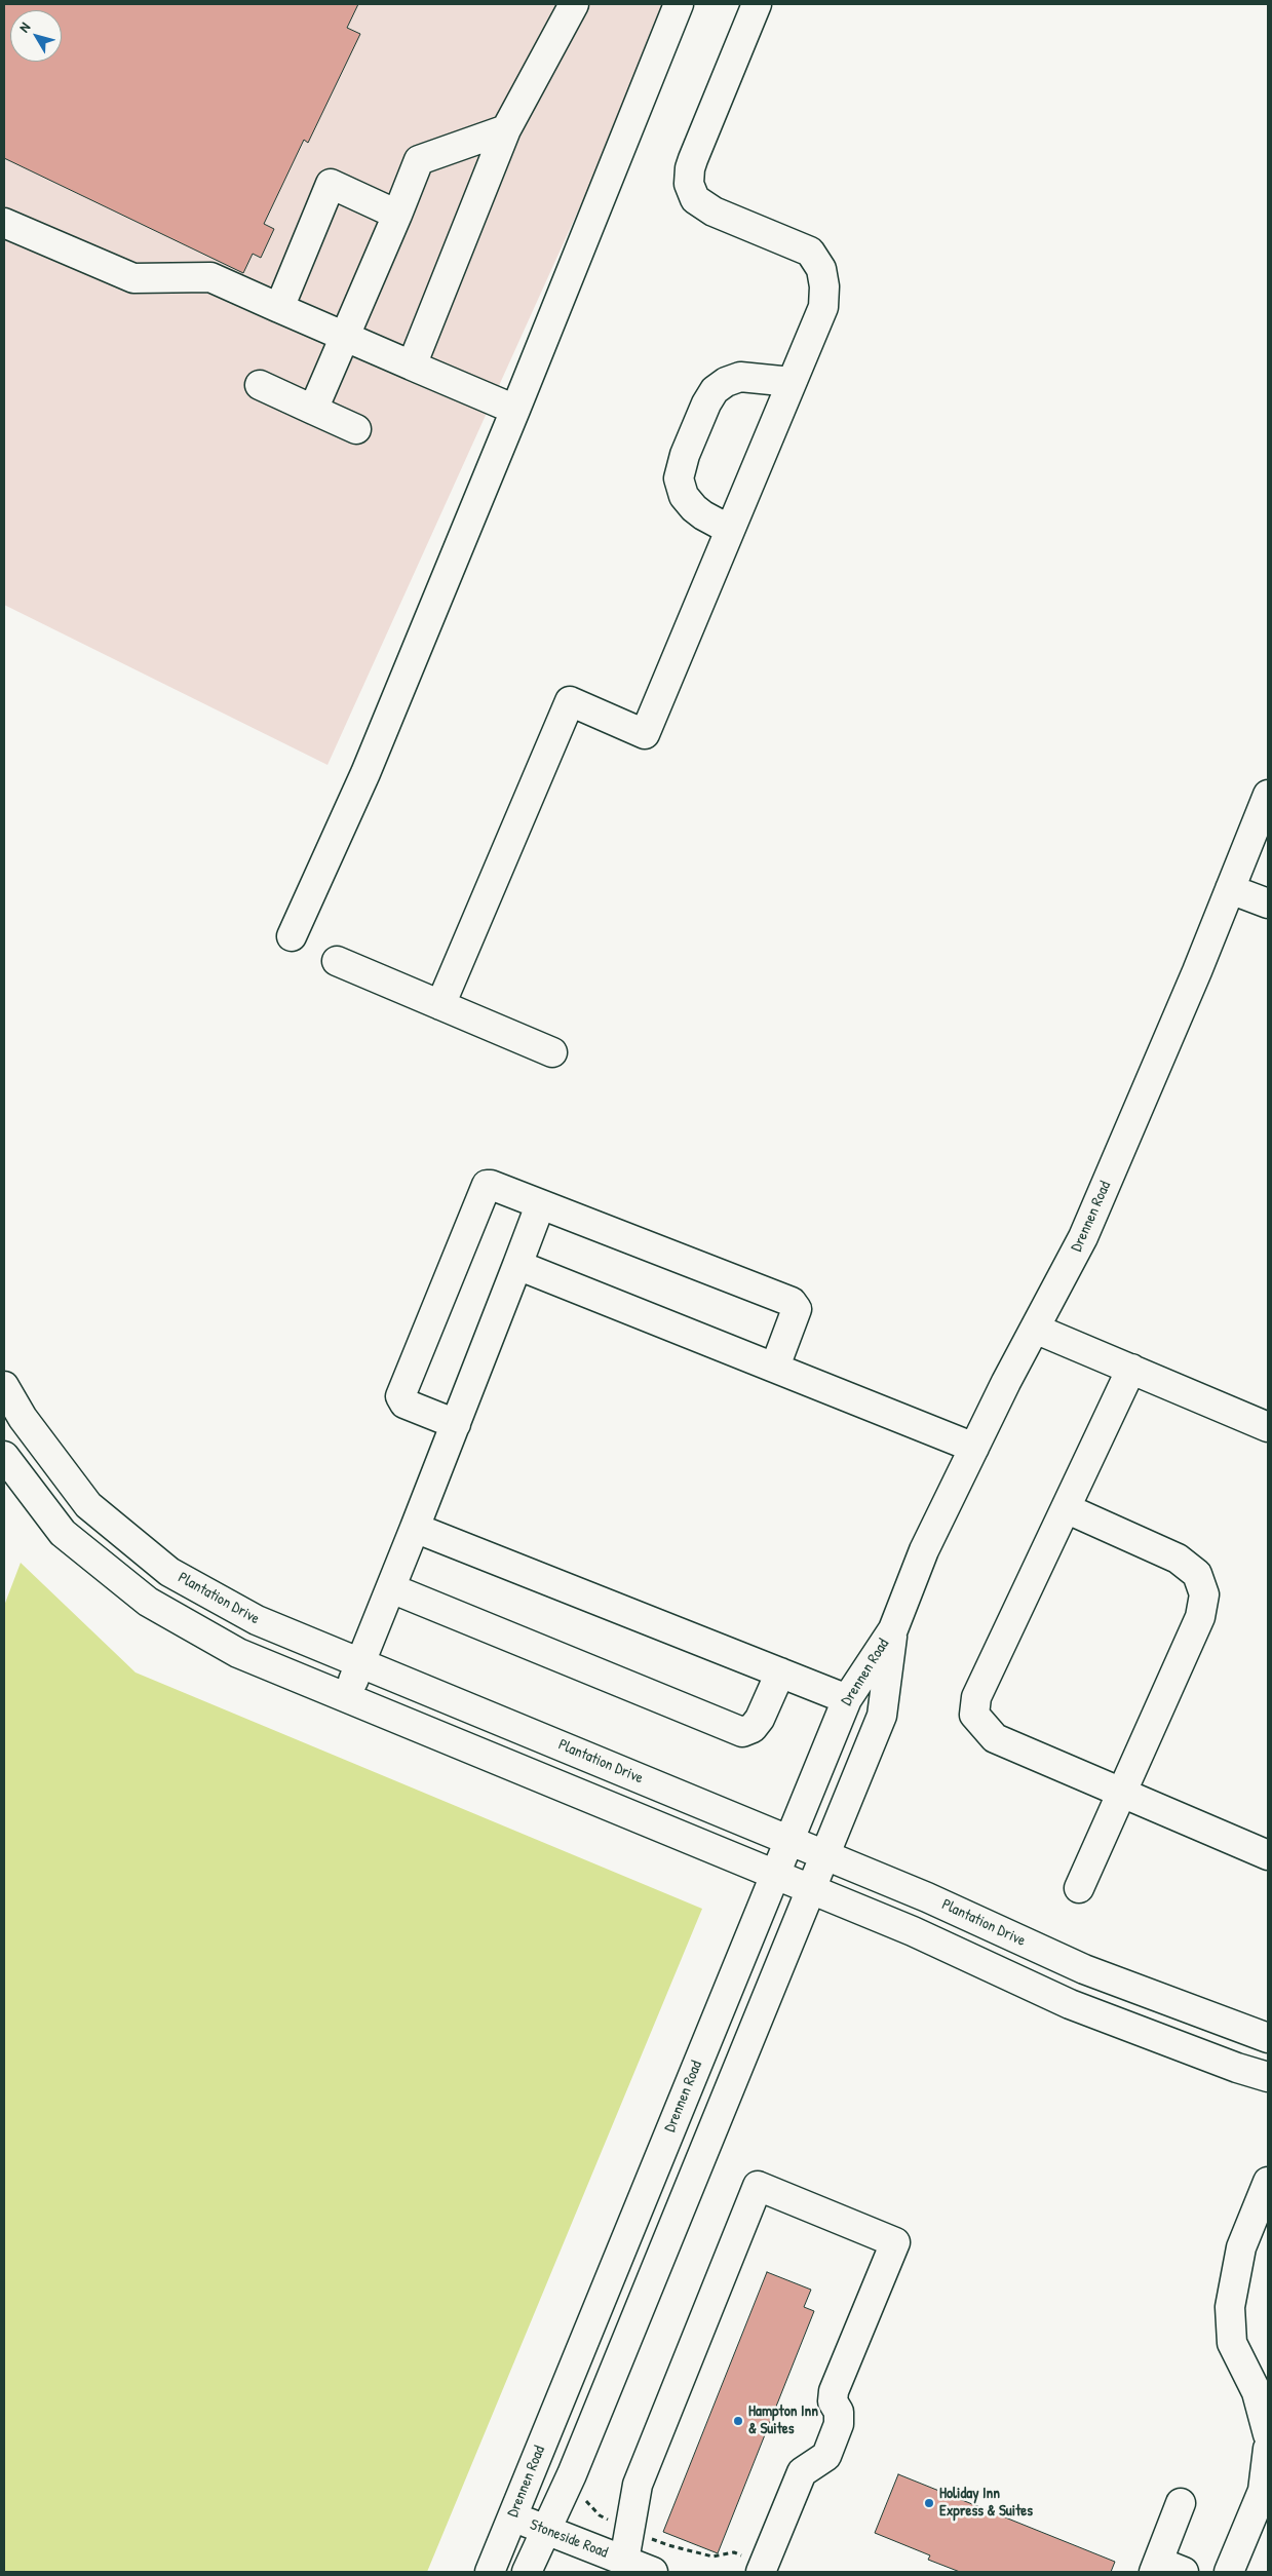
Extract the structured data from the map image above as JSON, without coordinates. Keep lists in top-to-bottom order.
{
  "streets": {
    "street": ["Drennen Road", "Plantation Drive", "Stoneside Road"]
  },
  "crossings": [
    ["Drennen Road", "Plantation Drive"],
    ["Drennen Road", "Stoneside Road"]
  ],
  "places": ["Hampton Inn & Suites", "Holiday Inn Express & Suites"],
  "north": "top left"
}
